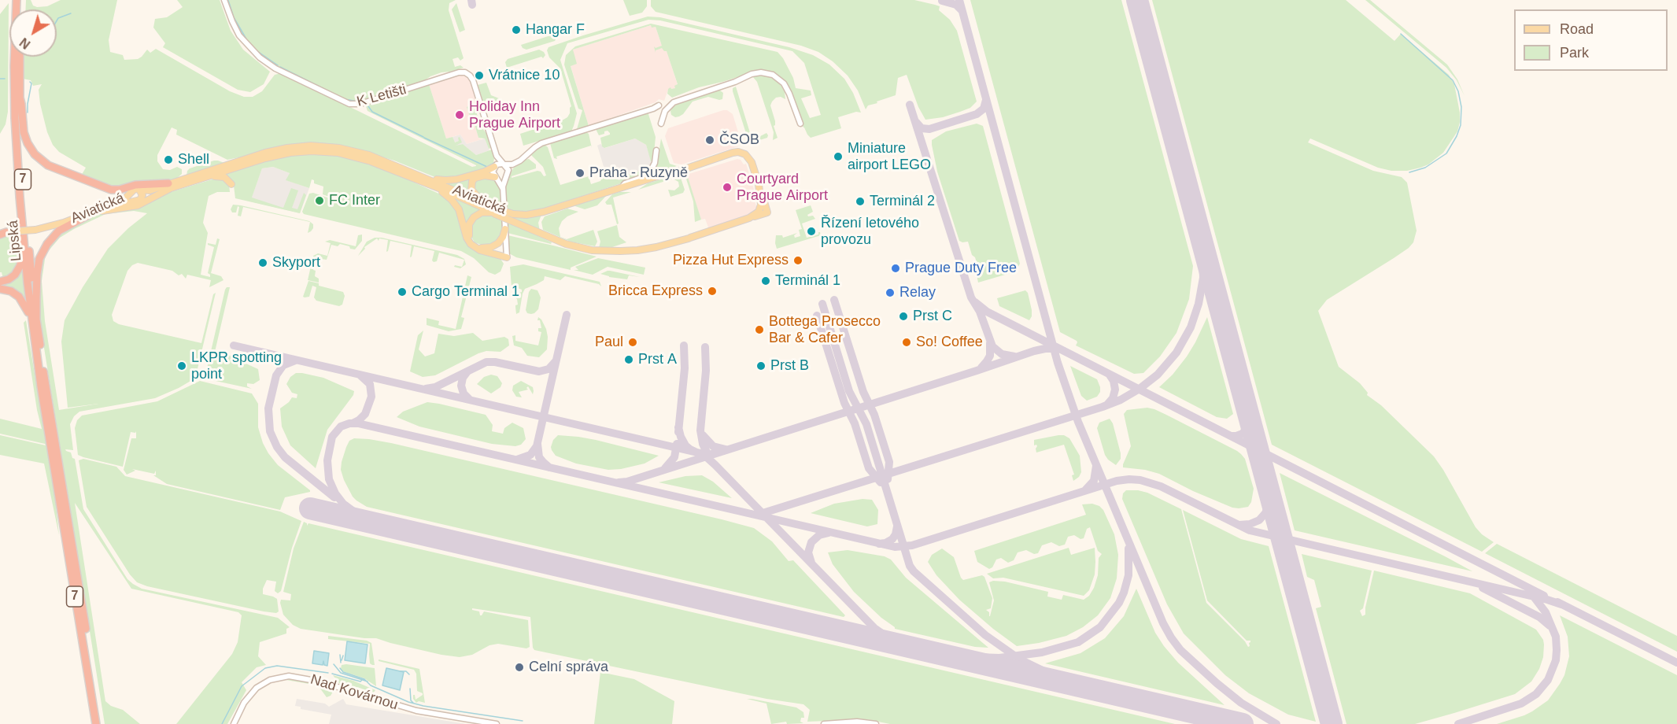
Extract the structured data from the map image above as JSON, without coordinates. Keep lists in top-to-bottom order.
{
  "streets": {
    "highway": ["7", "Lipská"],
    "main road": ["Aviatická"],
    "street": ["K Letišti", "Nad Kovárnou"]
  },
  "crossings": [
    ["7", "Lipská"]
  ],
  "places": [
    "Hangar F",
    "Vrátnice 10",
    "Holiday Inn Prague Airport",
    "ČSOB",
    "Miniature airport LEGO",
    "Shell",
    "Praha - Ruzyně",
    "Courtyard Prague Airport",
    "FC Inter",
    "Terminál 2",
    "Řízení letového provozu",
    "Pizza Hut Express",
    "Skyport",
    "Prague Duty Free",
    "Terminál 1",
    "Bricca Express",
    "Cargo Terminal 1",
    "Relay",
    "Prst C",
    "Bottega Prosecco Bar & Cafer",
    "Paul",
    "So! Coffee",
    "Prst A",
    "LKPR spotting point",
    "Prst B",
    "Celní správa"
  ],
  "legend": ["Road", "Park"],
  "north": "bottom left"
}
